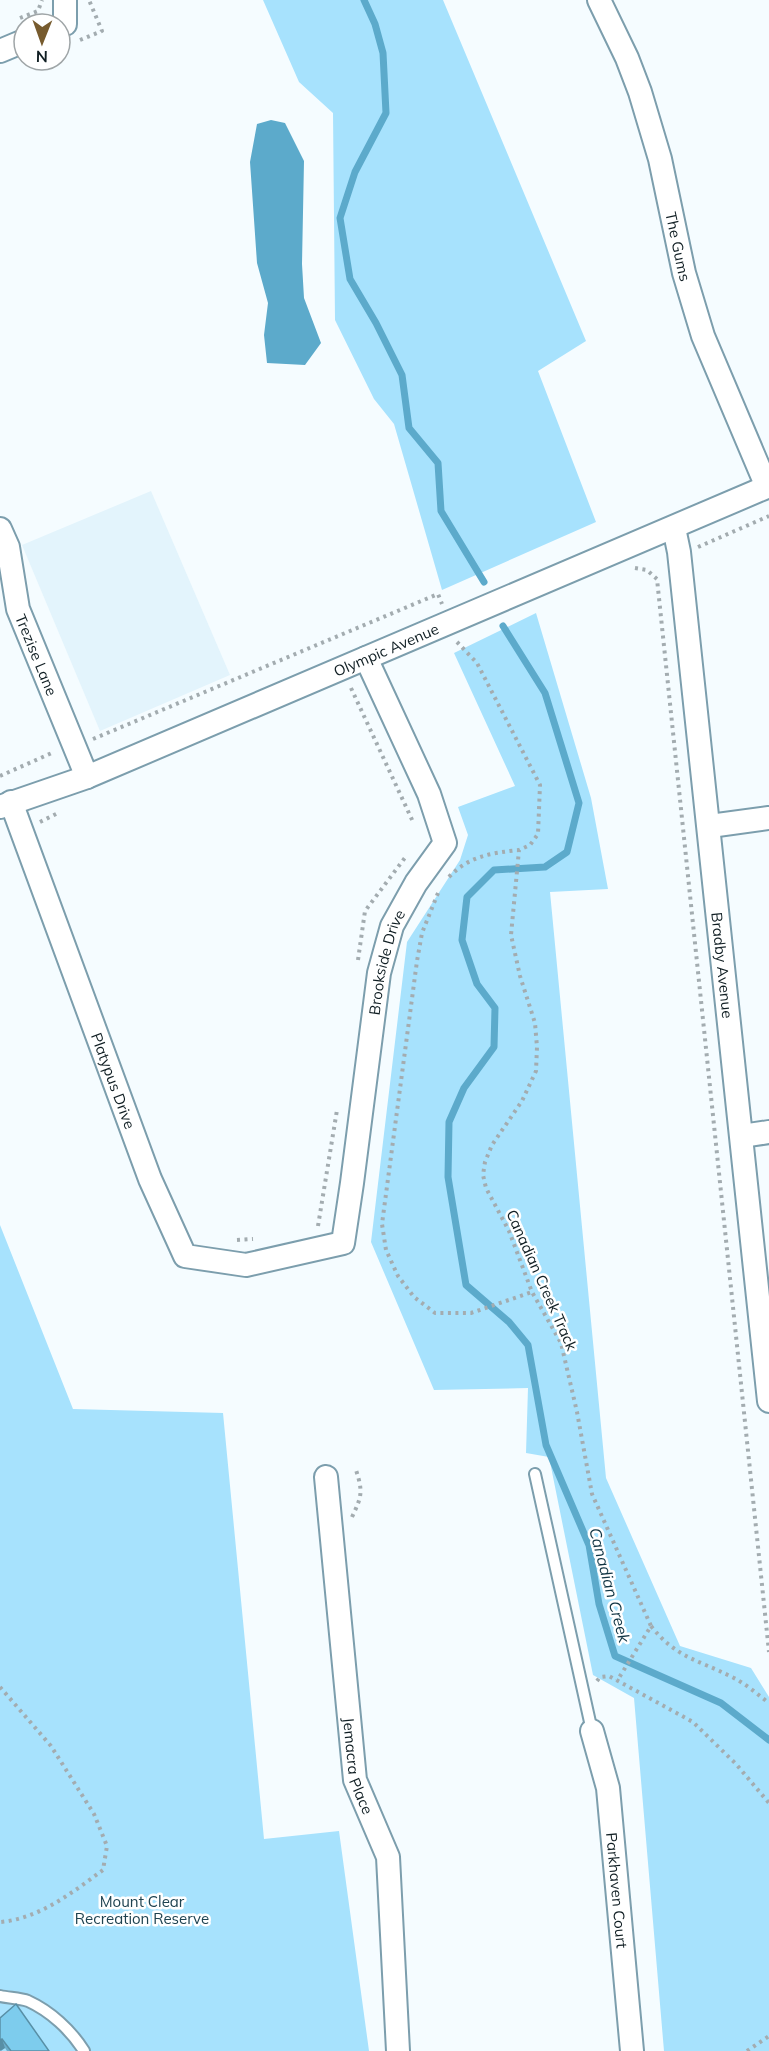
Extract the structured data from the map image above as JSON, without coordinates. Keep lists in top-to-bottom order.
{
  "streets": {
    "street": [
      "The Gums",
      "Olympic Avenue",
      "Trezise Lane",
      "Brookside Drive",
      "Bradby Avenue",
      "Platypus Drive",
      "Jemacra Place",
      "Parkhaven Court"
    ],
    "path": ["Canadian Creek Track"]
  },
  "crossings": [
    ["The Gums", "Olympic Avenue"],
    ["Olympic Avenue", "Trezise Lane"],
    ["Olympic Avenue", "Brookside Drive"],
    ["Olympic Avenue", "Bradby Avenue"],
    ["Olympic Avenue", "Platypus Drive"],
    ["Brookside Drive", "Platypus Drive"]
  ],
  "water": ["Canadian Creek"],
  "parks": ["Mount Clear Recreation Reserve"],
  "north": "bottom"
}
